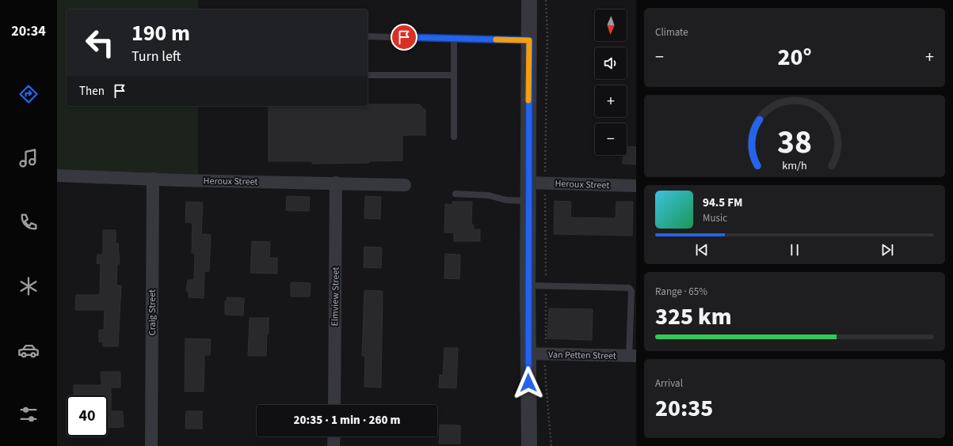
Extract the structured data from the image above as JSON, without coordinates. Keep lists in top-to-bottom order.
{
  "streets": {
    "street": [
      "Heroux Street",
      "Elmview Street",
      "Craig Street",
      "Van Petten Street"
    ]
  },
  "crossings": [
    ["Heroux Street", "Elmview Street"],
    ["Heroux Street", "Craig Street"]
  ],
  "north": "bottom",
  "page": {
    "tabs": "20:34",
    "tile": [
      "Climate",
      ["Range · 65%", "325 km"],
      ["Arrival", "20:35"]
    ],
    "map_buttons": ["+", "−"],
    "turn": ["190 m", "Turn left"],
    "heat": ["−", "20°", "+"],
    "then": "Then",
    "song": ["94.5 FM", "Music"],
    "limit": "40",
    "trip": "20:35 · 1 min · 260 m",
    "gauge": ["38", "km/h"]
  }
}
